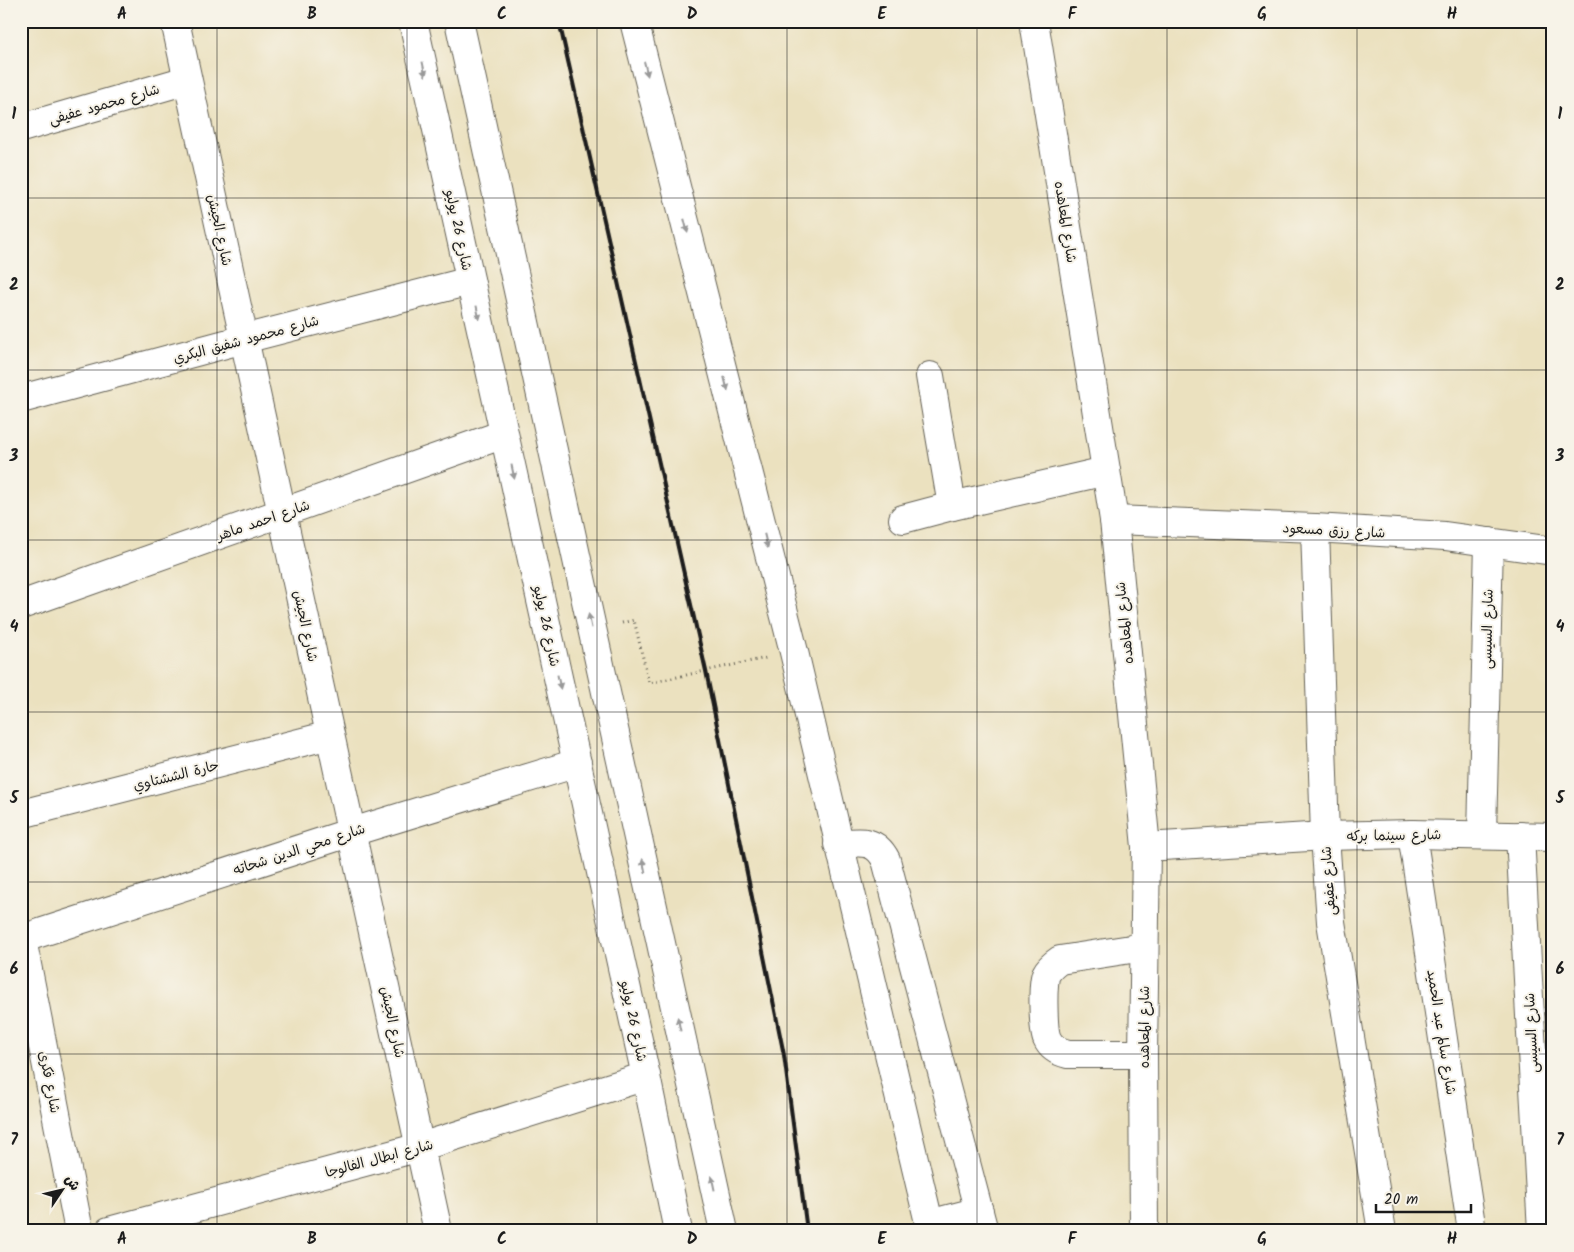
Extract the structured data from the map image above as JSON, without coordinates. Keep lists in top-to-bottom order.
{
  "streets": {
    "street": [
      "شارع محمود عفيفى",
      "شارع المعاهده",
      "شارع الجيش",
      "شارع 26 يوليو",
      "شارع محمود شفيق البكري",
      "شارع احمد ماهر",
      "شارع رزق مسعود",
      "شارع السيسى",
      "حارة الششتاوي",
      "شارع سينما بركه",
      "شارع محي الدين شحاته",
      "شارع عفيفى",
      "شارع سالم عبد الحميد",
      "شارع فكرى",
      "شارع ابطال الفالوجا"
    ]
  },
  "crossings": [
    ["شارع محمود عفيفى", "شارع الجيش"],
    ["شارع المعاهده", "شارع رزق مسعود"],
    ["شارع المعاهده", "شارع سينما بركه"],
    ["شارع الجيش", "شارع محمود شفيق البكري"],
    ["شارع الجيش", "شارع احمد ماهر"],
    ["شارع الجيش", "حارة الششتاوي"],
    ["شارع الجيش", "شارع محي الدين شحاته"],
    ["شارع الجيش", "شارع ابطال الفالوجا"],
    ["شارع 26 يوليو", "شارع محمود شفيق البكري"],
    ["شارع 26 يوليو", "شارع احمد ماهر"],
    ["شارع 26 يوليو", "شارع محي الدين شحاته"],
    ["شارع 26 يوليو", "شارع ابطال الفالوجا"],
    ["شارع رزق مسعود", "شارع السيسى"],
    ["شارع رزق مسعود", "شارع عفيفى"],
    ["شارع السيسى", "شارع سينما بركه"],
    ["شارع سينما بركه", "شارع عفيفى"],
    ["شارع سينما بركه", "شارع سالم عبد الحميد"],
    ["شارع محي الدين شحاته", "شارع فكرى"]
  ],
  "scale_bar": "20 m",
  "north": "top right",
  "grid": {
    "columns": [
      "A",
      "B",
      "C",
      "D",
      "E",
      "F",
      "G",
      "H"
    ],
    "rows": [
      "1",
      "2",
      "3",
      "4",
      "5",
      "6",
      "7"
    ]
  }
}
